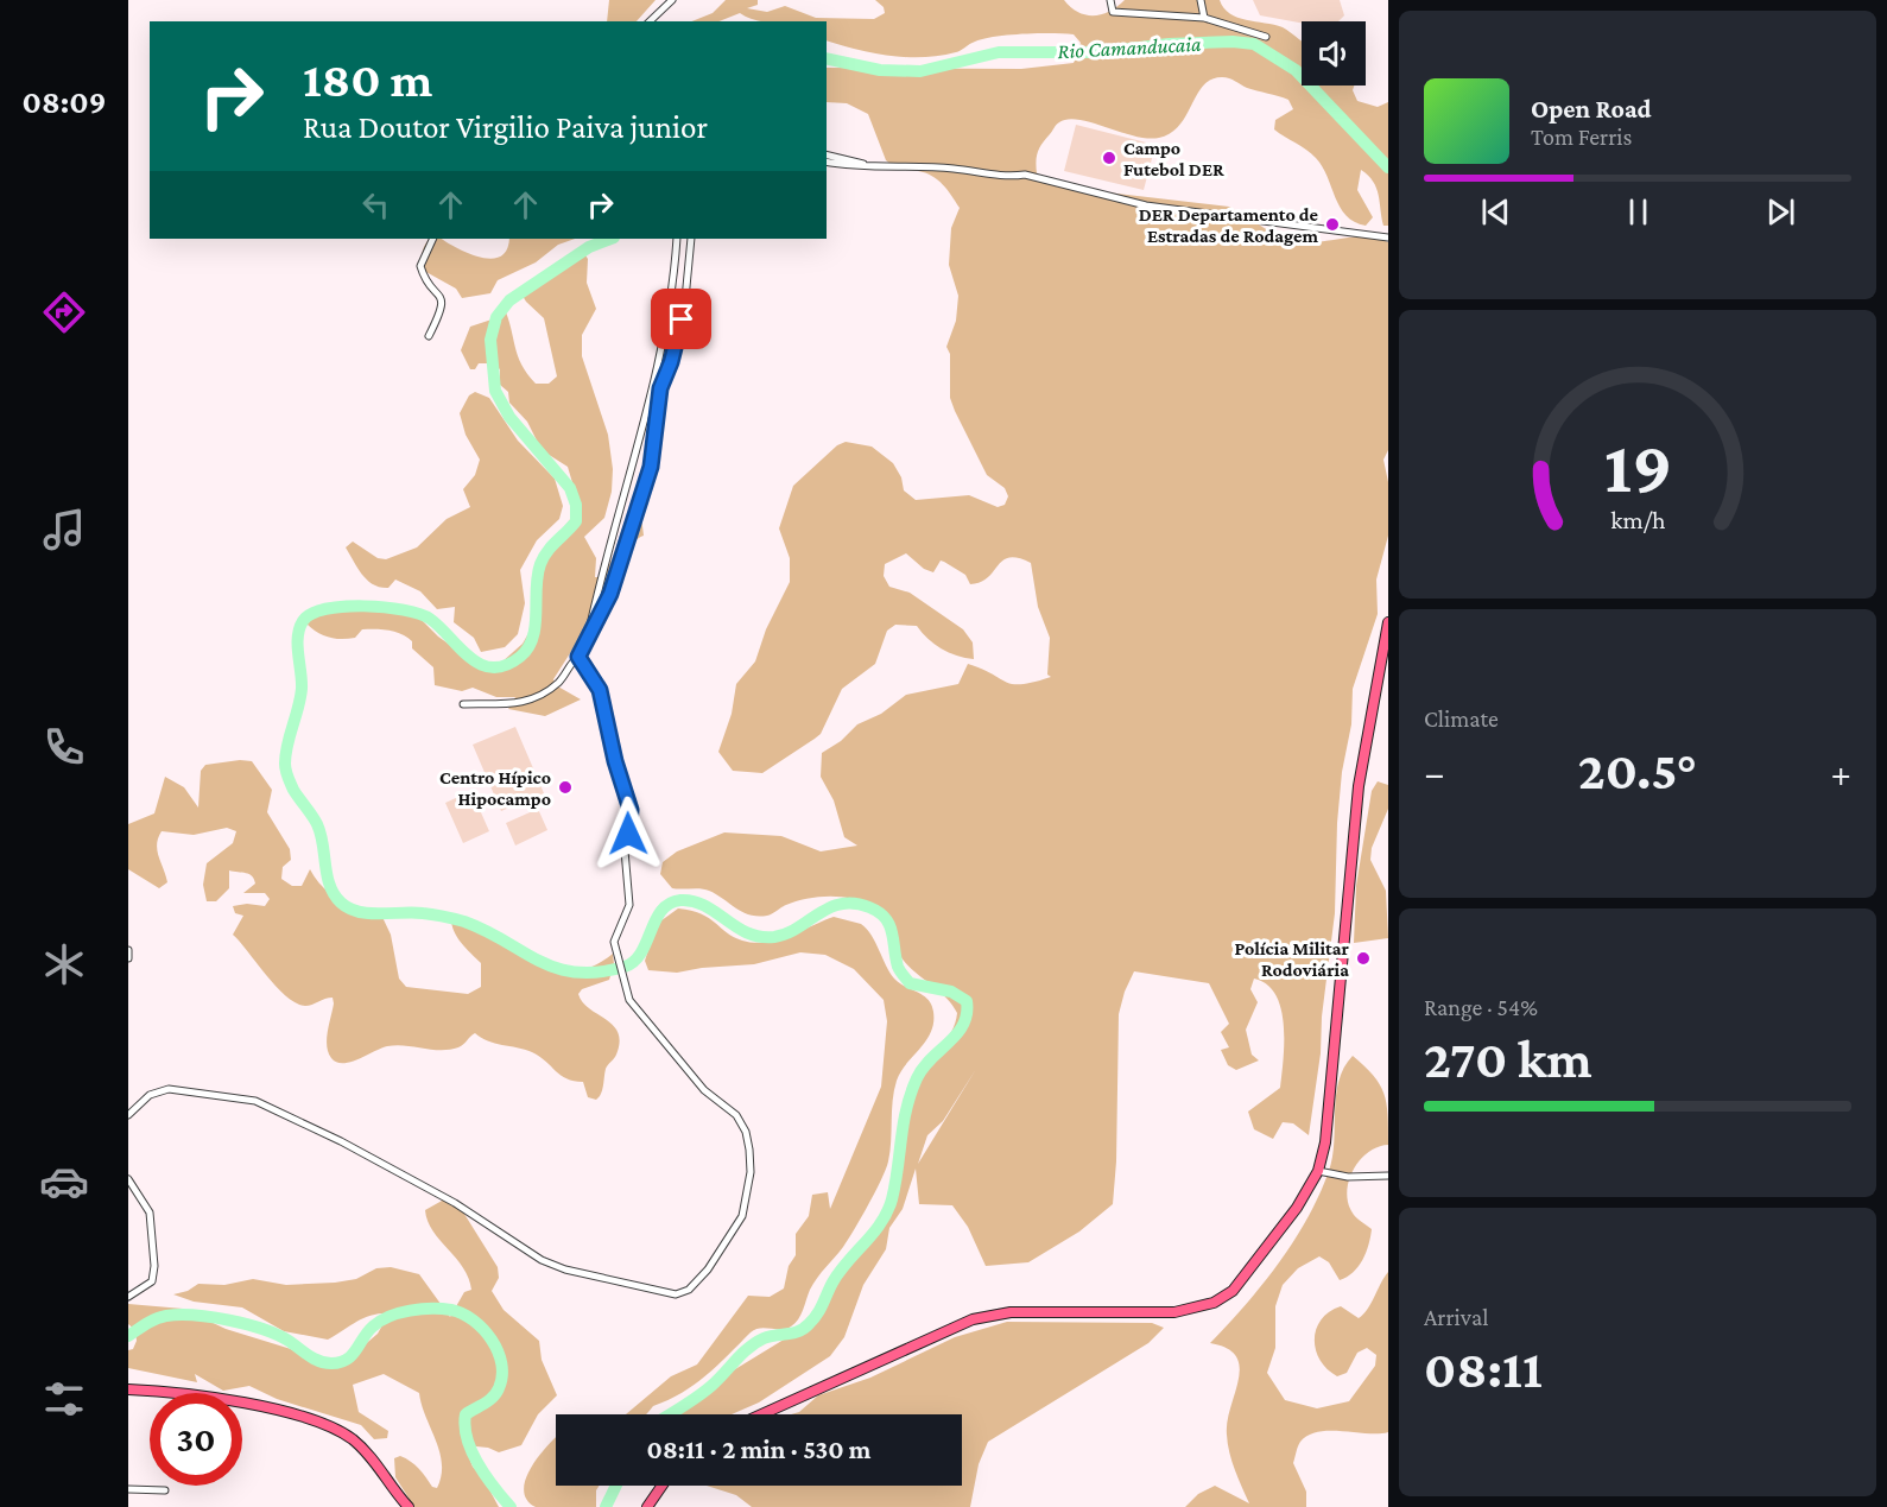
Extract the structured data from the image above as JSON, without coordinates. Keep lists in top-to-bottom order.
{
  "water": ["Rio Camanducaia"],
  "places": [
    "Campo Futebol DER",
    "DER Departamento de Estradas de Rodagem",
    "Centro Hípico Hipocampo",
    "Polícia Militar Rodoviária"
  ],
  "page": {
    "tabs": "08:09",
    "turn": ["180 m", "Rua Doutor Virgilio Paiva junior"],
    "song": ["Open Road", "Tom Ferris"],
    "tile": [
      "Climate",
      ["Range · 54%", "270 km"],
      ["Arrival", "08:11"]
    ],
    "heat": ["−", "20.5°", "+"],
    "limit": "30",
    "trip": "08:11 · 2 min · 530 m",
    "gauge": ["19", "km/h"]
  }
}
